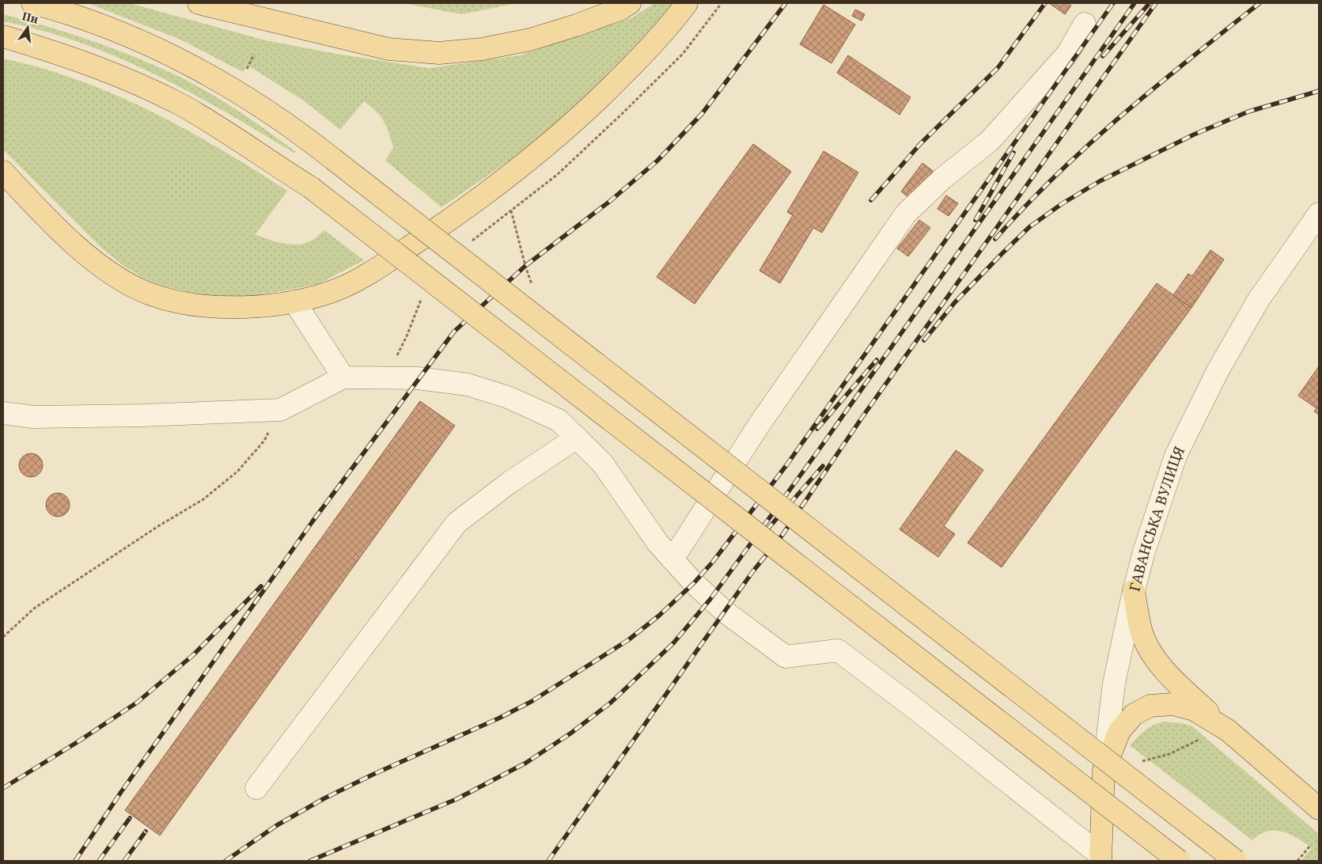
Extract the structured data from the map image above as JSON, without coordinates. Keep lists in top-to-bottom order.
{
  "streets": {
    "main road": ["ГАВАНСЬКА ВУЛИЦЯ"]
  },
  "north": "top"
}
